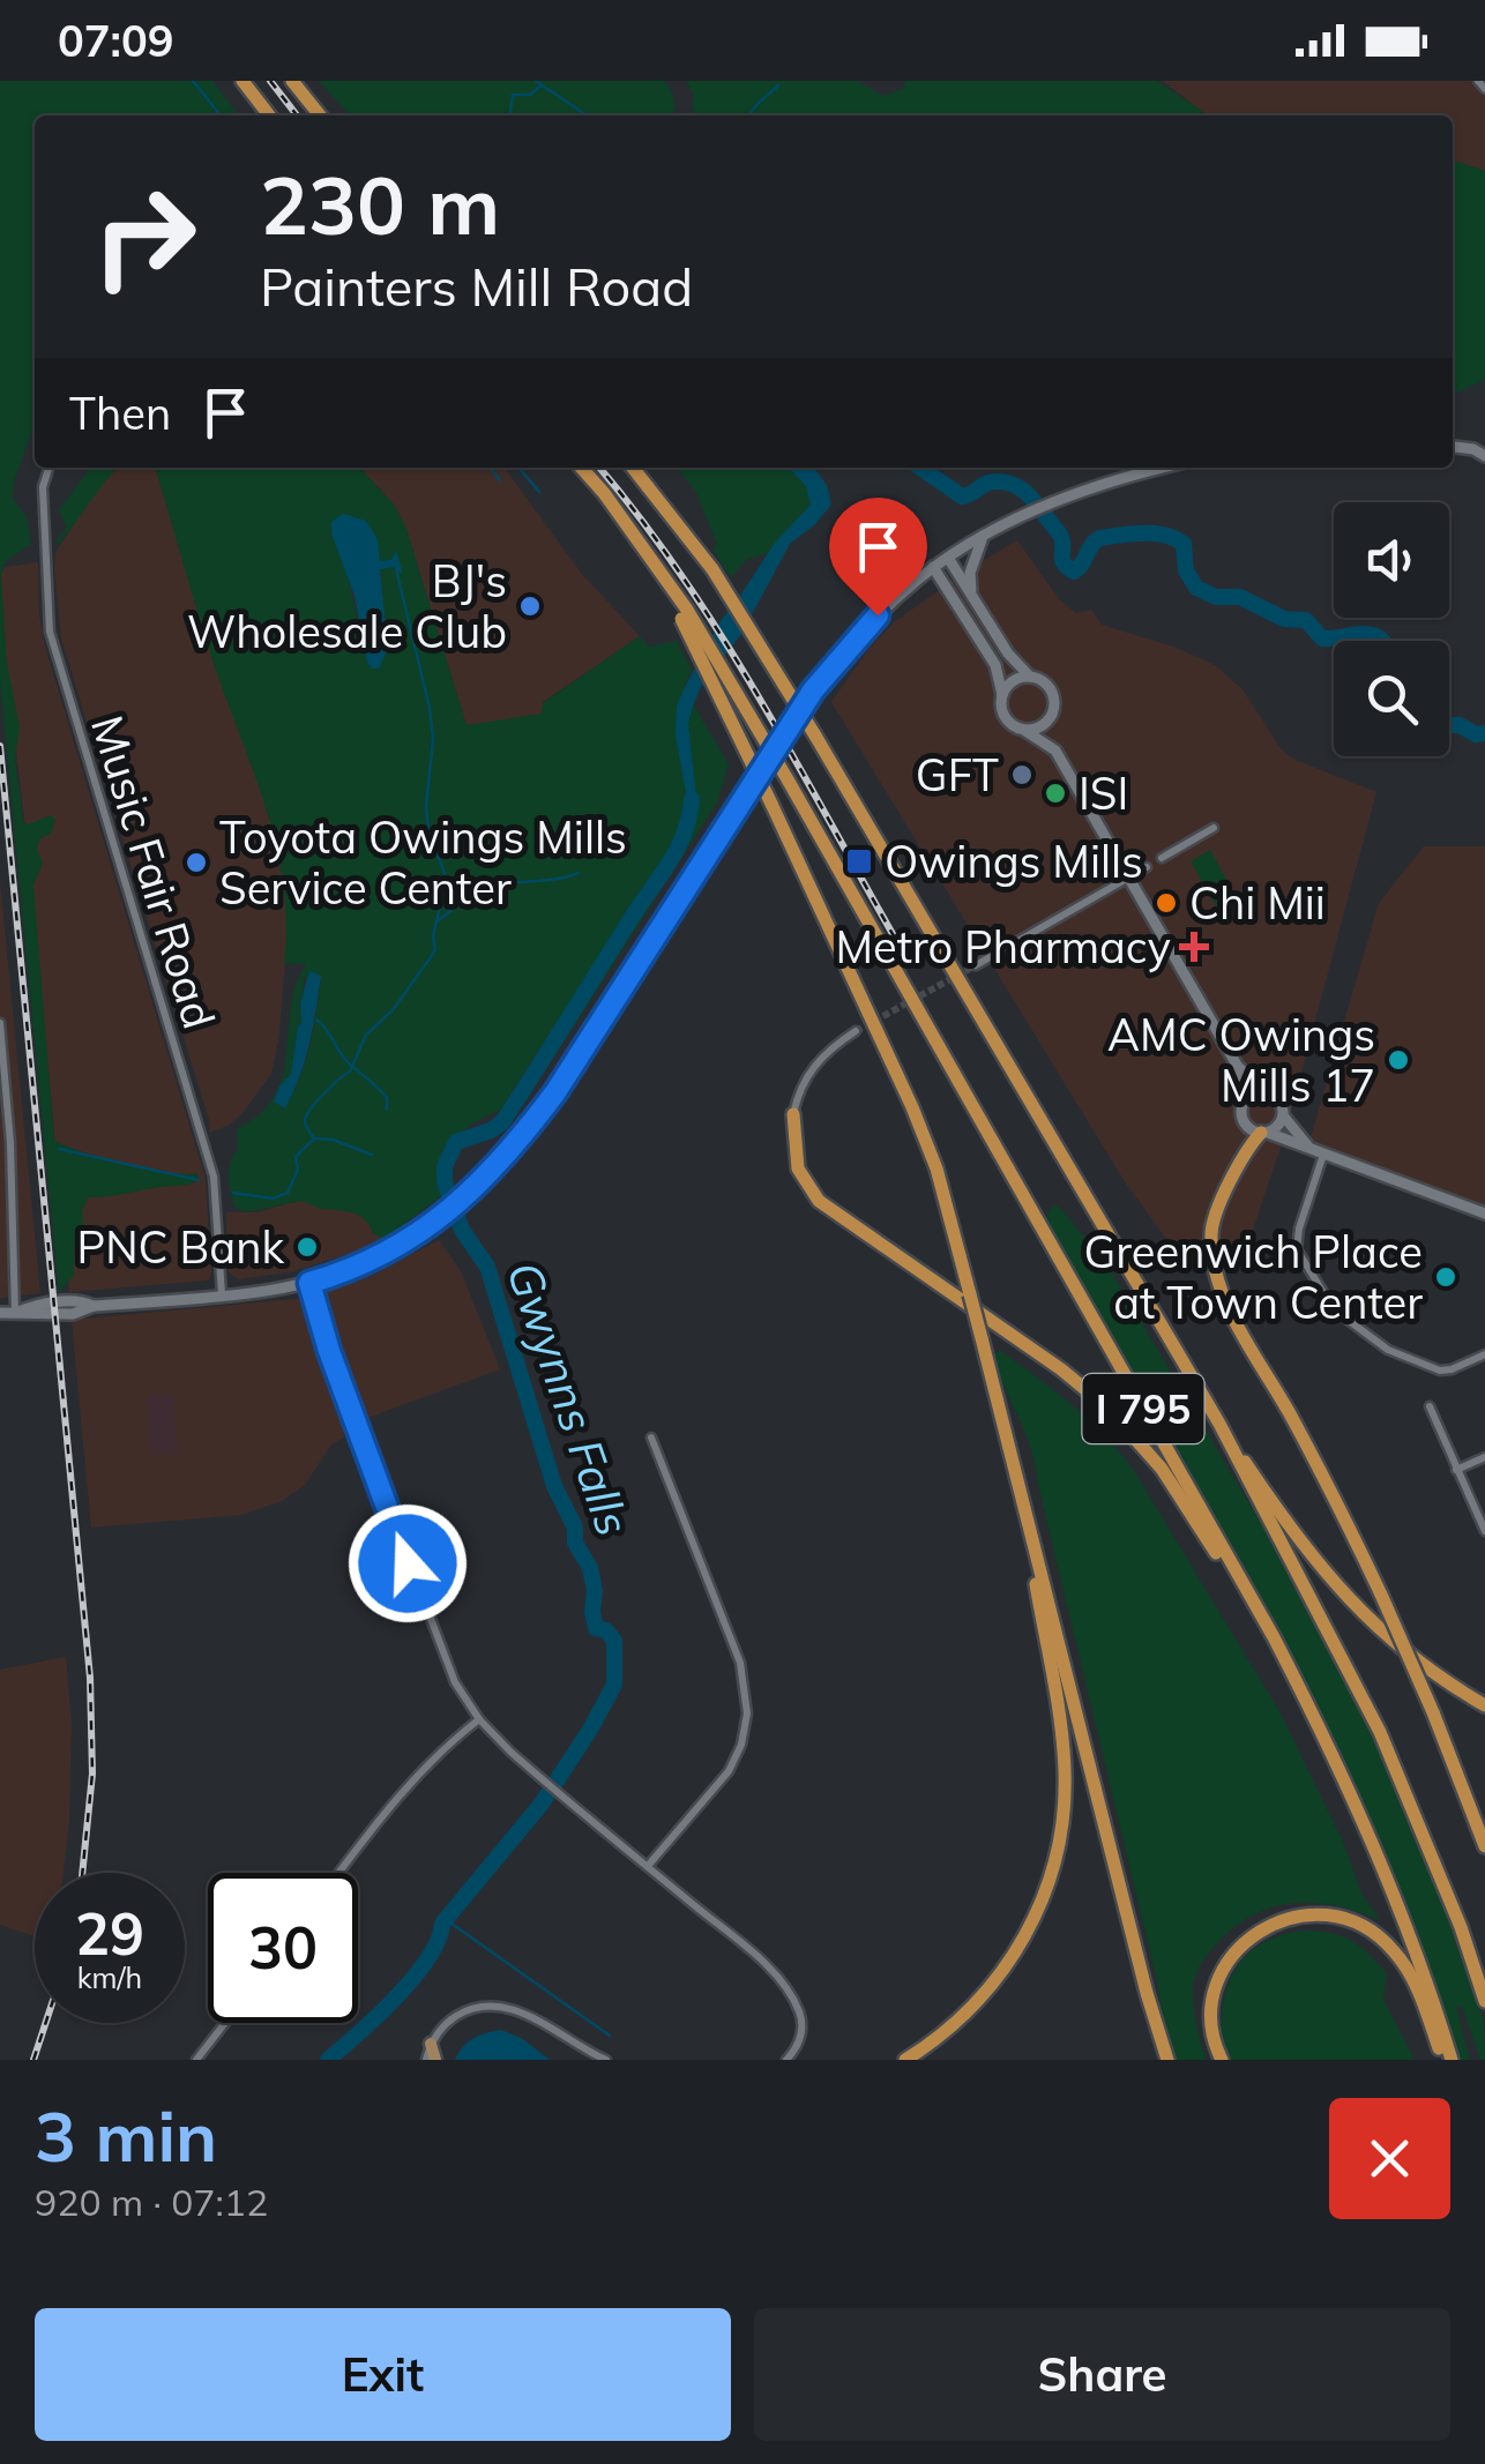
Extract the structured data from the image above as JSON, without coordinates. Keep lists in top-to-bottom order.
{
  "streets": {
    "highway": ["I 795"],
    "street": ["Music Fair Road"]
  },
  "water": ["Gwynns Falls"],
  "places": {
    "other": [
      "BJ's Wholesale Club",
      "GFT",
      "ISI",
      "Toyota Owings Mills Service Center",
      "Chi Mii",
      "AMC Owings Mills 17",
      "PNC Bank",
      "Greenwich Place at Town Center"
    ],
    "transit": ["Owings Mills"],
    "health": ["Metro Pharmacy"]
  },
  "page": {
    "status": "07:09",
    "turn": ["230 m", "Painters Mill Road"],
    "then": "Then",
    "speed": "29 km/h",
    "limit": "30",
    "heading": ["3 min", "920 m · 07:12"],
    "buttons": ["Exit", "Share"]
  }
}
